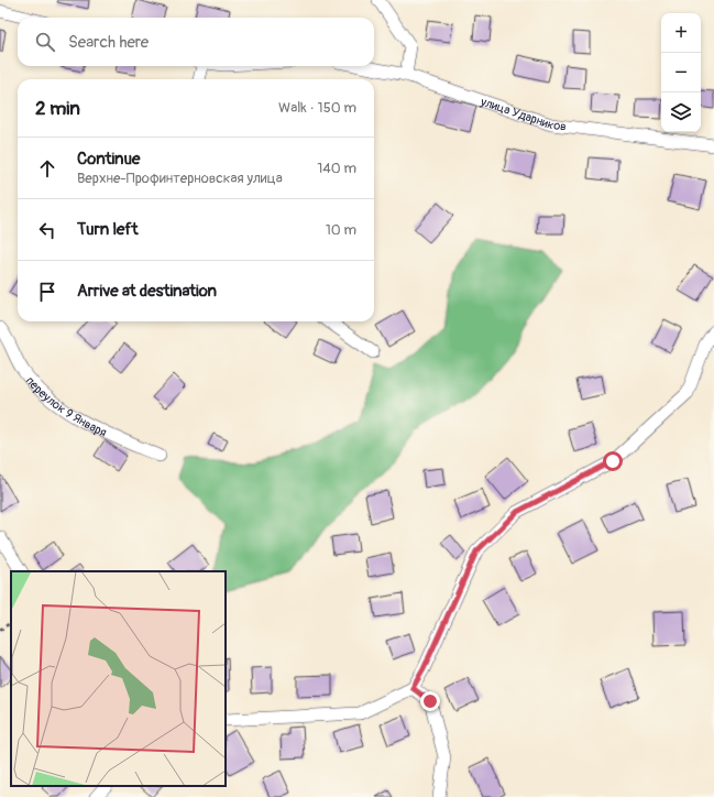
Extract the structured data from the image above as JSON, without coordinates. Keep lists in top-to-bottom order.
{
  "streets": {
    "street": ["улица Ударников", "переулок 9 Января"]
  },
  "page": {
    "map_buttons": ["+", "−"],
    "search": "Search here",
    "heading": ["2 min", "Walk · 150 m"],
    "list": [
      ["Continue", "Верхне-Профинтерновская улица", "140 m"],
      ["Turn left", "10 m"],
      "Arrive at destination"
    ]
  }
}
